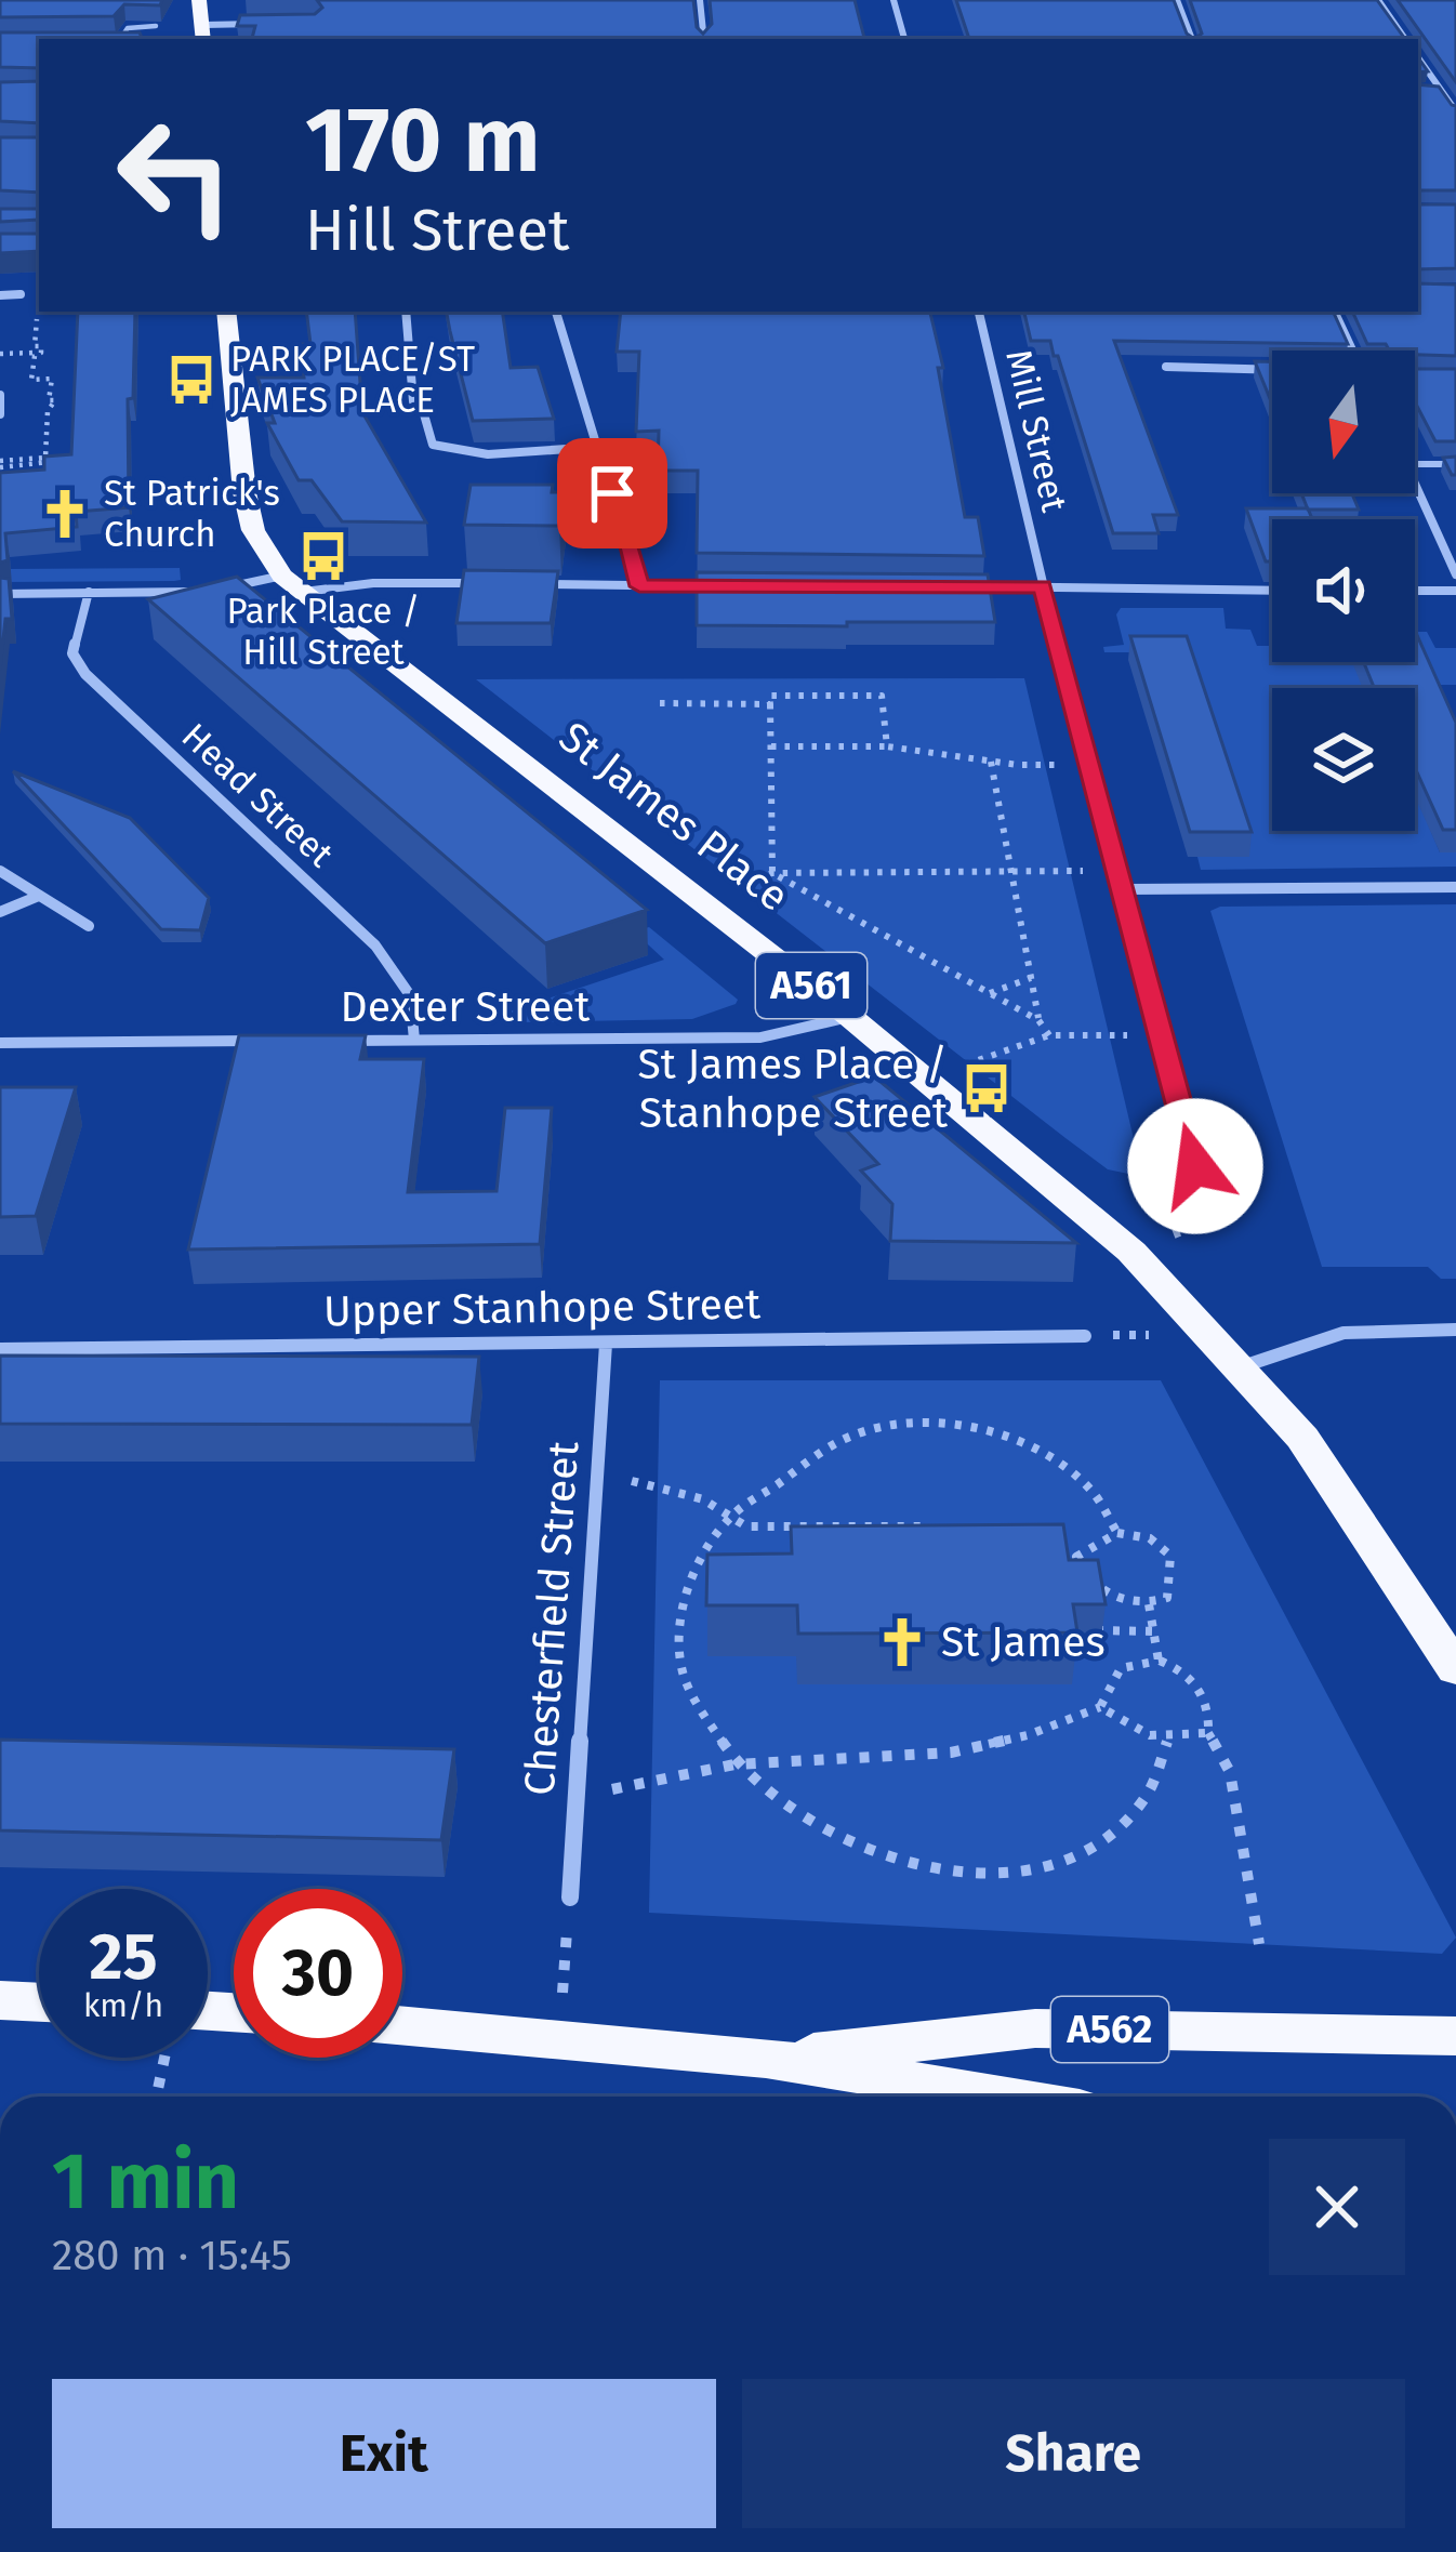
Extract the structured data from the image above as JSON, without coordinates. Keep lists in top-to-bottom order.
{
  "streets": {
    "highway": ["St James Place", "A561", "A562"],
    "street": [
      "Mill Street",
      "Head Street",
      "Dexter Street",
      "Upper Stanhope Street",
      "Chesterfield Street"
    ]
  },
  "crossings": [
    ["Head Street", "Dexter Street"],
    ["St James Place", "A561"],
    ["St James Place", "Dexter Street"],
    ["Upper Stanhope Street", "Chesterfield Street"]
  ],
  "places": {
    "bus stop": ["PARK PLACE/ST JAMES PLACE", "Park Place / Hill Street", "St James Place / Stanhope Street"],
    "church": ["St Patrick's Church", "St James"]
  },
  "north": "bottom",
  "page": {
    "turn": ["170 m", "Hill Street"],
    "speed": "25 km/h",
    "limit": "30",
    "heading": ["1 min", "280 m · 15:45"],
    "buttons": ["Exit", "Share"]
  }
}
